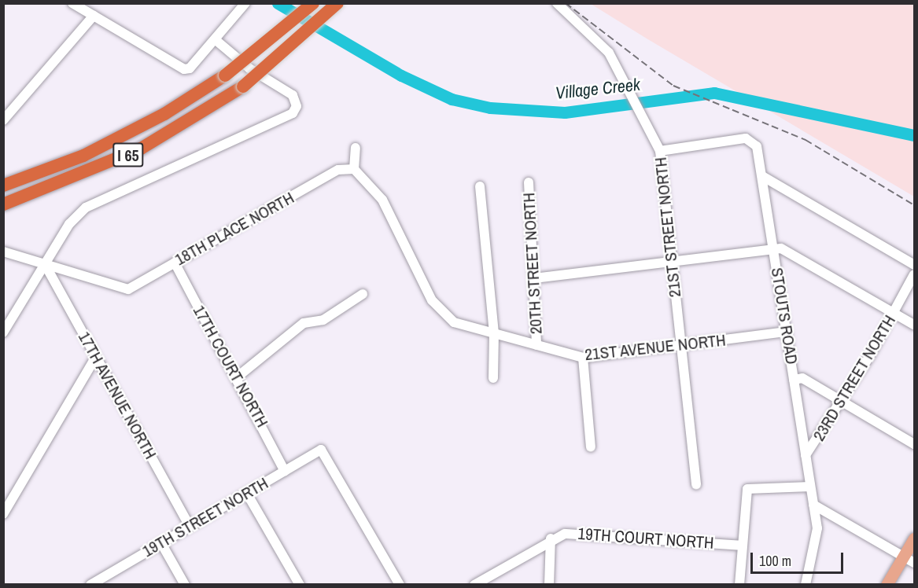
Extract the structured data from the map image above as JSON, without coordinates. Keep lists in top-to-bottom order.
{
  "streets": {
    "highway": ["I 65"],
    "street": [
      "21ST STREET NORTH",
      "18TH PLACE NORTH",
      "20TH STREET NORTH",
      "STOUTS ROAD",
      "21ST AVENUE NORTH",
      "17TH COURT NORTH",
      "23RD STREET NORTH",
      "17TH AVENUE NORTH",
      "19TH STREET NORTH",
      "19TH COURT NORTH"
    ]
  },
  "crossings": [
    ["21ST STREET NORTH", "STOUTS ROAD"],
    ["21ST STREET NORTH", "21ST AVENUE NORTH"],
    ["18TH PLACE NORTH", "21ST AVENUE NORTH"],
    ["18TH PLACE NORTH", "17TH COURT NORTH"],
    ["18TH PLACE NORTH", "17TH AVENUE NORTH"],
    ["20TH STREET NORTH", "21ST AVENUE NORTH"],
    ["STOUTS ROAD", "21ST AVENUE NORTH"],
    ["STOUTS ROAD", "23RD STREET NORTH"],
    ["17TH COURT NORTH", "19TH STREET NORTH"],
    ["17TH AVENUE NORTH", "19TH STREET NORTH"]
  ],
  "water": ["Village Creek"],
  "scale_bar": "100 m"
}
